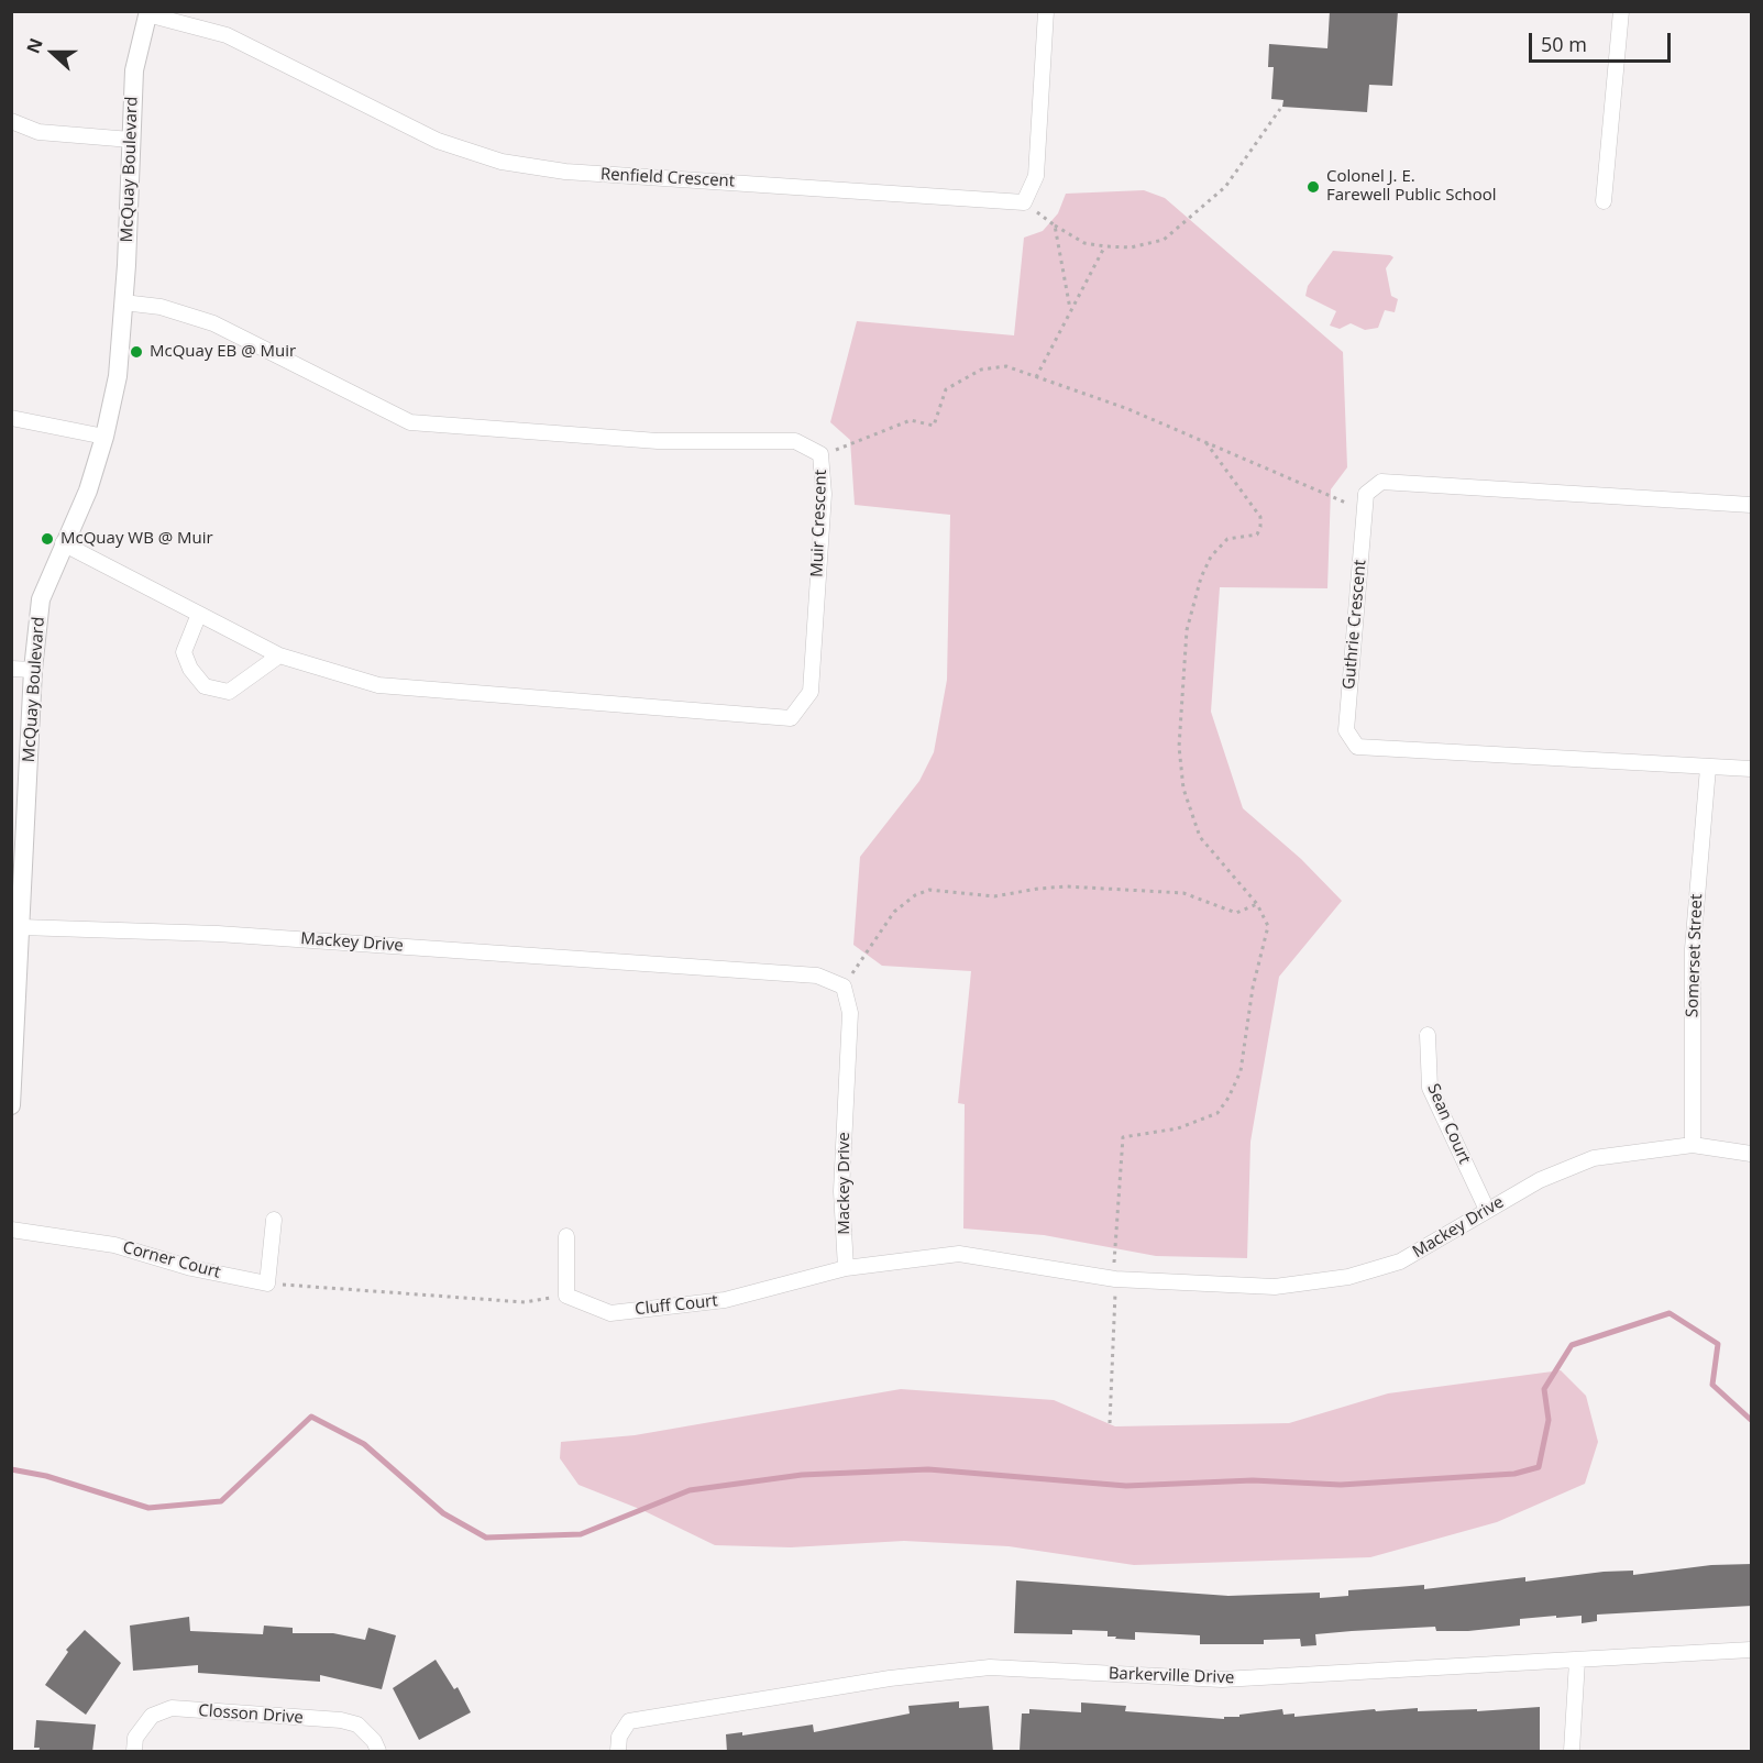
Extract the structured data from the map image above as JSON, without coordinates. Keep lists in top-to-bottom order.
{
  "streets": {
    "street": [
      "McQuay Boulevard",
      "Renfield Crescent",
      "Muir Crescent",
      "Guthrie Crescent",
      "Mackey Drive",
      "Somerset Street",
      "Sean Court",
      "Corner Court",
      "Cluff Court",
      "Barkerville Drive",
      "Closson Drive"
    ]
  },
  "crossings": [
    ["McQuay Boulevard", "Renfield Crescent"],
    ["McQuay Boulevard", "Muir Crescent"],
    ["McQuay Boulevard", "Mackey Drive"],
    ["Guthrie Crescent", "Somerset Street"],
    ["Mackey Drive", "Somerset Street"],
    ["Mackey Drive", "Sean Court"],
    ["Mackey Drive", "Cluff Court"]
  ],
  "places": ["Colonel J. E. Farewell Public School", "McQuay EB @ Muir", "McQuay WB @ Muir"],
  "scale_bar": "50 m",
  "north": "left"
}
